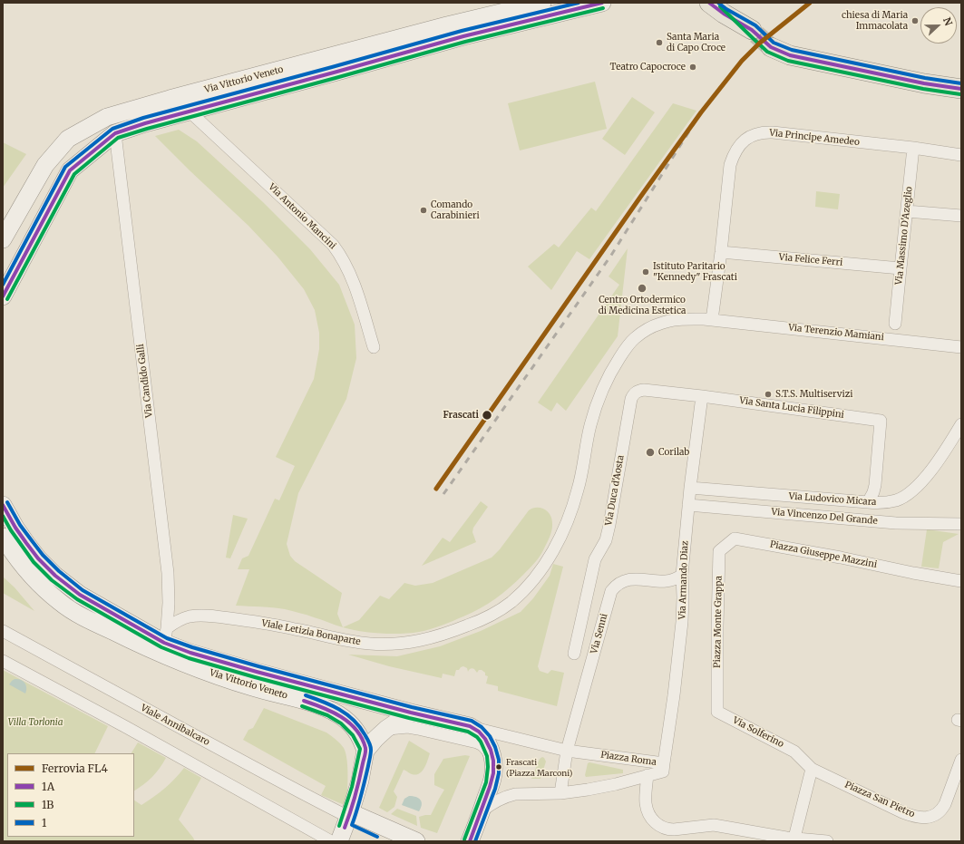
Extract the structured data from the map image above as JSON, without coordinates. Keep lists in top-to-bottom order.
{
  "streets": {
    "main road": ["Via Vittorio Veneto"],
    "street": [
      "Via Principe Amedeo",
      "Via Antonio Mancini",
      "Via Massimo D'Azeglio",
      "Via Felice Ferri",
      "Via Terenzio Mamiani",
      "Via Candido Galli",
      "Via Santa Lucia Filippini",
      "Via Duca d'Aosta",
      "Via Ludovico Micara",
      "Via Vincenzo Del Grande",
      "Piazza Giuseppe Mazzini",
      "Via Armando Diaz",
      "Piazza Monte Grappa",
      "Viale Letizia Bonaparte",
      "Via Senni",
      "Viale Annibalcaro",
      "Via Solferino",
      "Piazza Roma",
      "Piazza San Pietro"
    ]
  },
  "crossings": [
    ["Via Vittorio Veneto", "Via Antonio Mancini"],
    ["Via Vittorio Veneto", "Via Candido Galli"],
    ["Via Vittorio Veneto", "Viale Letizia Bonaparte"],
    ["Via Principe Amedeo", "Via Massimo D'Azeglio"],
    ["Via Principe Amedeo", "Via Felice Ferri"],
    ["Via Principe Amedeo", "Via Terenzio Mamiani"],
    ["Via Massimo D'Azeglio", "Via Felice Ferri"],
    ["Via Terenzio Mamiani", "Viale Letizia Bonaparte"],
    ["Via Candido Galli", "Viale Letizia Bonaparte"],
    ["Via Santa Lucia Filippini", "Via Duca d'Aosta"],
    ["Via Santa Lucia Filippini", "Via Ludovico Micara"],
    ["Via Santa Lucia Filippini", "Via Armando Diaz"],
    ["Via Duca d'Aosta", "Via Armando Diaz"],
    ["Via Ludovico Micara", "Via Armando Diaz"],
    ["Via Vincenzo Del Grande", "Via Armando Diaz"],
    ["Piazza Giuseppe Mazzini", "Piazza Monte Grappa"],
    ["Via Armando Diaz", "Via Senni"],
    ["Via Armando Diaz", "Piazza Roma"],
    ["Piazza Monte Grappa", "Via Solferino"],
    ["Via Senni", "Piazza Roma"],
    ["Via Solferino", "Piazza San Pietro"]
  ],
  "parks": ["Villa Torlonia"],
  "places": [
    "chiesa di Maria Immacolata",
    "Santa Maria di Capo Croce",
    "Teatro Capocroce",
    "Comando Carabinieri",
    "Istituto Paritario \"Kennedy\" Frascati",
    "Centro Ortodermico di Medicina Estetica",
    "S.T.S. Multiservizi",
    "Frascati",
    "Corilab",
    "Frascati (Piazza Marconi)"
  ],
  "lines": [
    "rail line FL4",
    "transit line 1A",
    "transit line 1",
    "transit line 1B"
  ],
  "legend": [
    "Ferrovia FL4",
    "1A",
    "1B",
    "1"
  ],
  "north": "right"
}
